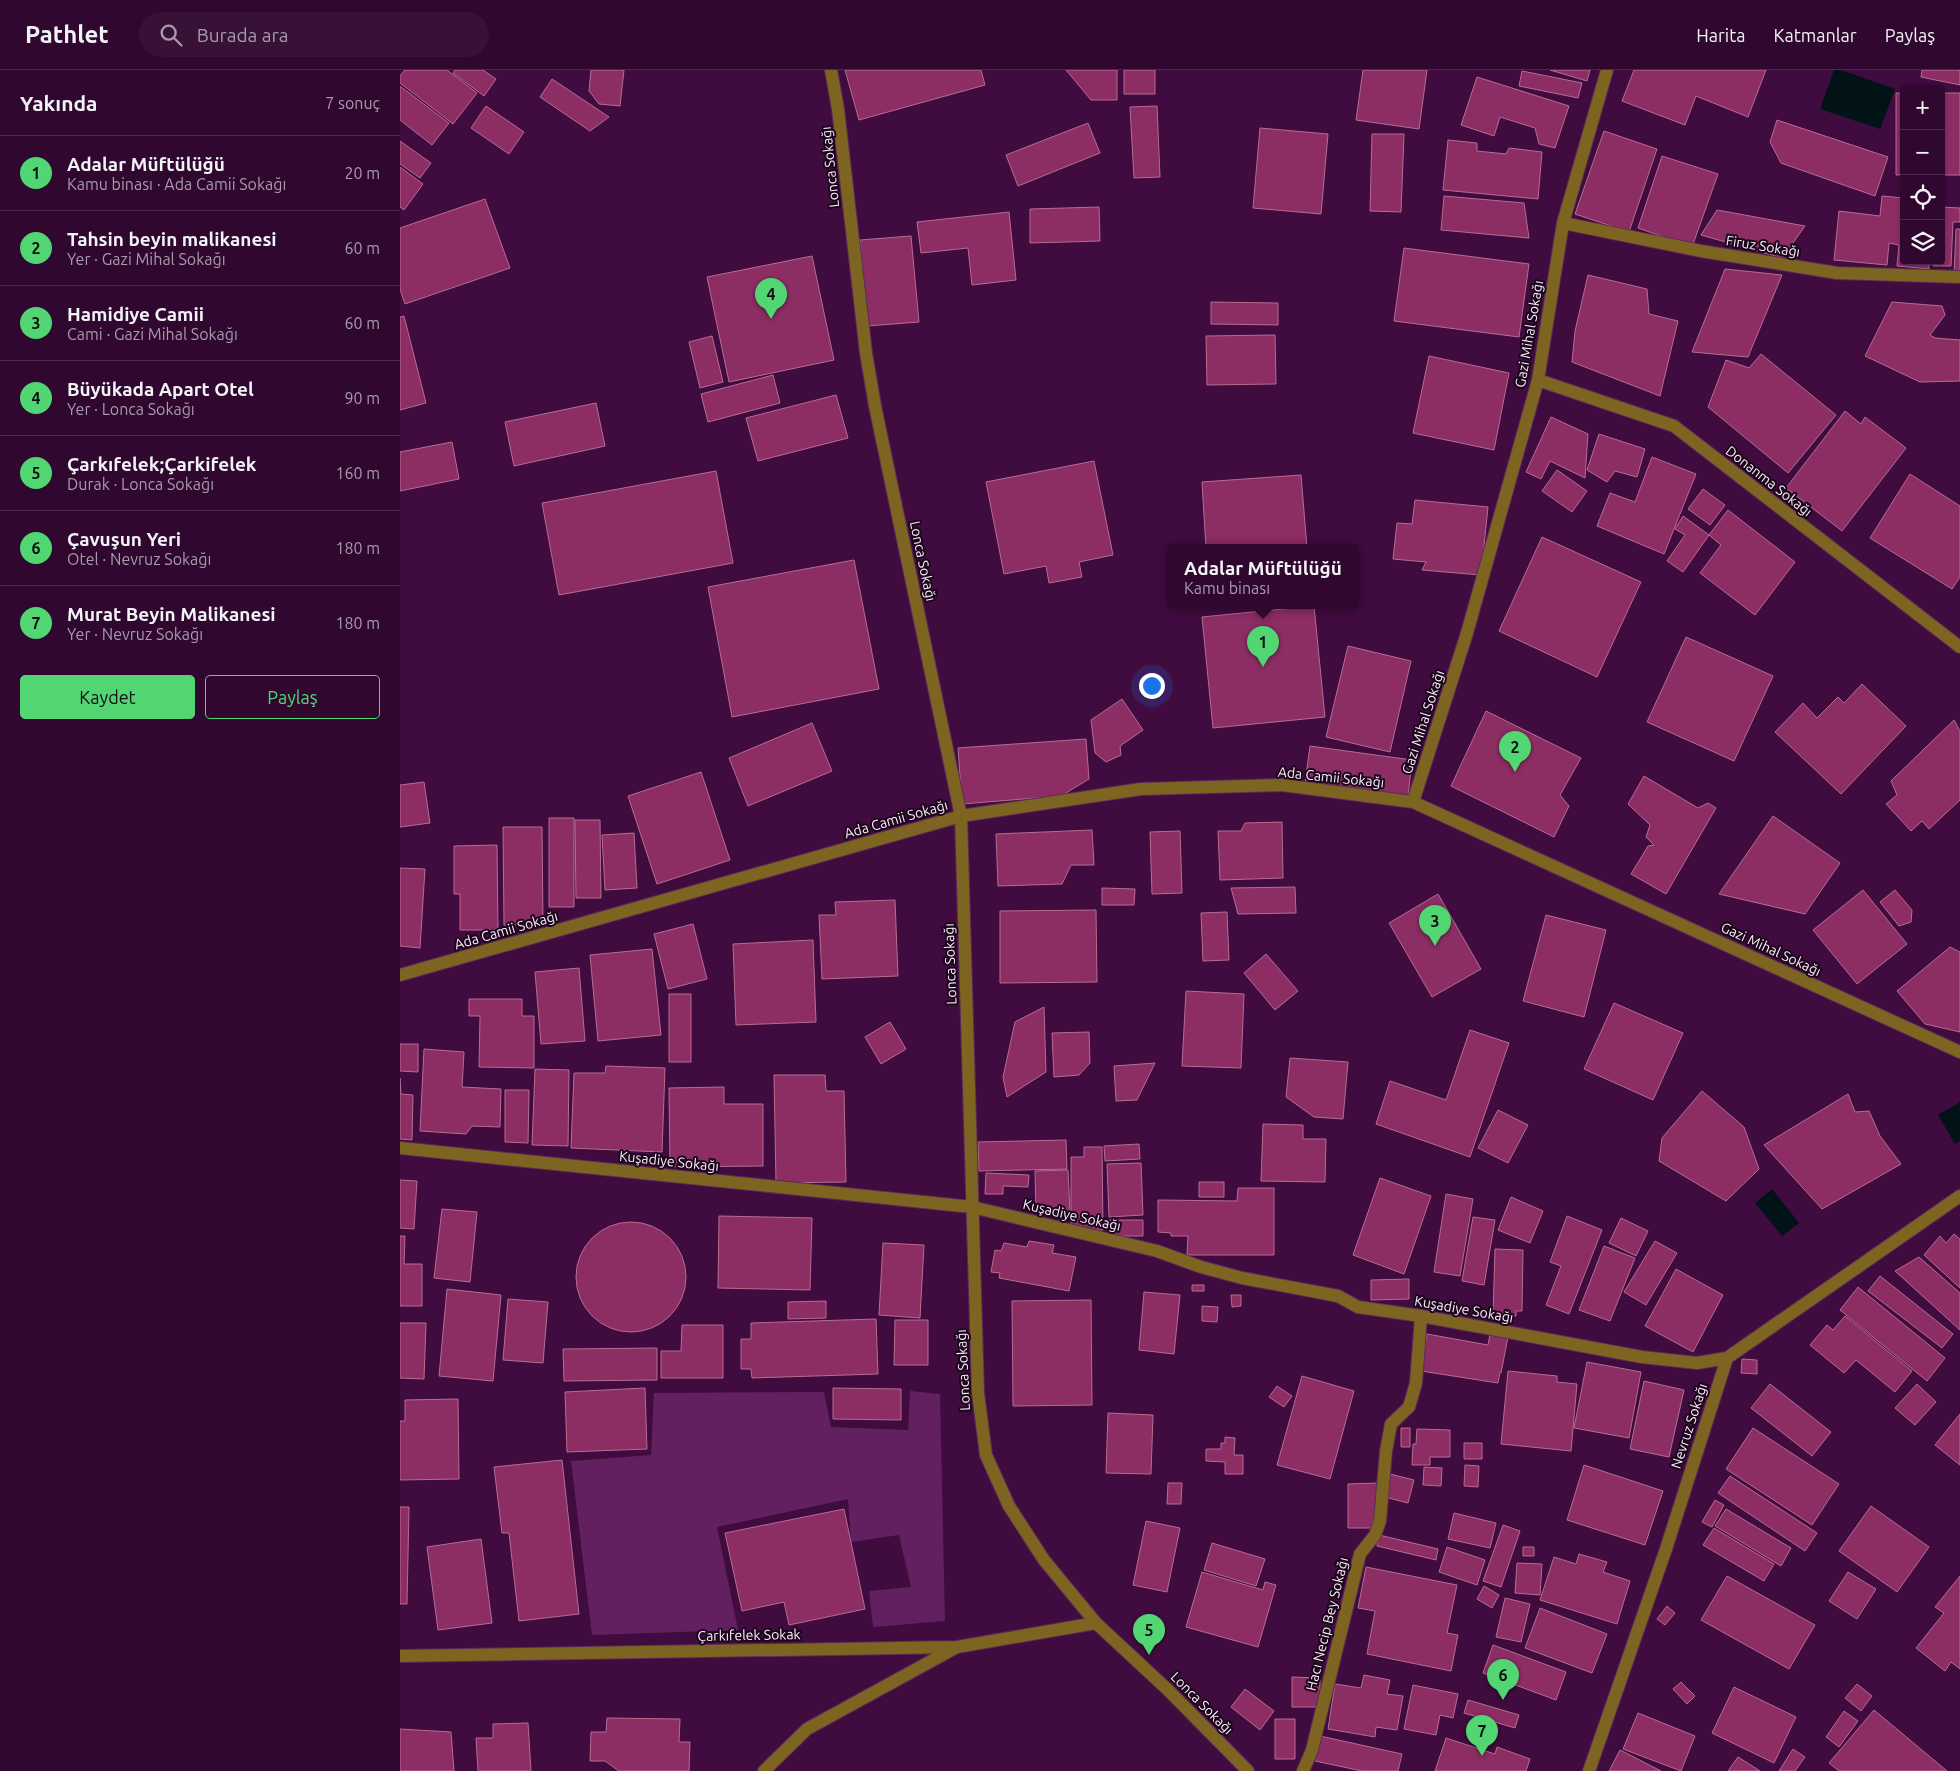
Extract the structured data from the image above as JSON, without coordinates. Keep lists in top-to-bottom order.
{
  "streets": {
    "street": [
      "Lonca Sokağı",
      "Firuz Sokağı",
      "Gazi Mihal Sokağı",
      "Donanma Sokağı",
      "Ada Camii Sokağı",
      "Kuşadiye Sokağı",
      "Nevruz Sokağı",
      "Hacı Necip Bey Sokağı",
      "Çarkıfelek Sokak"
    ]
  },
  "crossings": [
    ["Lonca Sokağı", "Ada Camii Sokağı"],
    ["Lonca Sokağı", "Kuşadiye Sokağı"],
    ["Lonca Sokağı", "Çarkıfelek Sokak"],
    ["Firuz Sokağı", "Gazi Mihal Sokağı"],
    ["Gazi Mihal Sokağı", "Donanma Sokağı"],
    ["Gazi Mihal Sokağı", "Ada Camii Sokağı"],
    ["Kuşadiye Sokağı", "Nevruz Sokağı"],
    ["Kuşadiye Sokağı", "Hacı Necip Bey Sokağı"]
  ],
  "page": {
    "header": "Pathlet",
    "search": "Burada ara",
    "nav": ["Harita", "Katmanlar", "Paylaş"],
    "heading": ["Yakında", "7 sonuç"],
    "map_buttons": ["+", "−"],
    "list": [
      {
        "mark": "1",
        "name": "Adalar Müftülüğü",
        "note": "Kamu binası · Ada Camii Sokağı",
        "value": "20 m"
      },
      {
        "mark": "2",
        "name": "Tahsin beyin malikanesi",
        "note": "Yer · Gazi Mihal Sokağı",
        "value": "60 m"
      },
      {
        "mark": "3",
        "name": "Hamidiye Camii",
        "note": "Cami · Gazi Mihal Sokağı",
        "value": "60 m"
      },
      {
        "mark": "4",
        "name": "Büyükada Apart Otel",
        "note": "Yer · Lonca Sokağı",
        "value": "90 m"
      },
      {
        "mark": "5",
        "name": "Çarkıfelek;Çarkifelek",
        "note": "Durak · Lonca Sokağı",
        "value": "160 m"
      },
      {
        "mark": "6",
        "name": "Çavuşun Yeri",
        "note": "Otel · Nevruz Sokağı",
        "value": "180 m"
      },
      {
        "mark": "7",
        "name": "Murat Beyin Malikanesi",
        "note": "Yer · Nevruz Sokağı",
        "value": "180 m"
      }
    ],
    "pins": [
      "4",
      "1",
      "2",
      "3",
      "5",
      "6",
      "7"
    ],
    "popup": ["Adalar Müftülüğü", "Kamu binası"],
    "buttons": ["Kaydet", "Paylaş"]
  }
}
